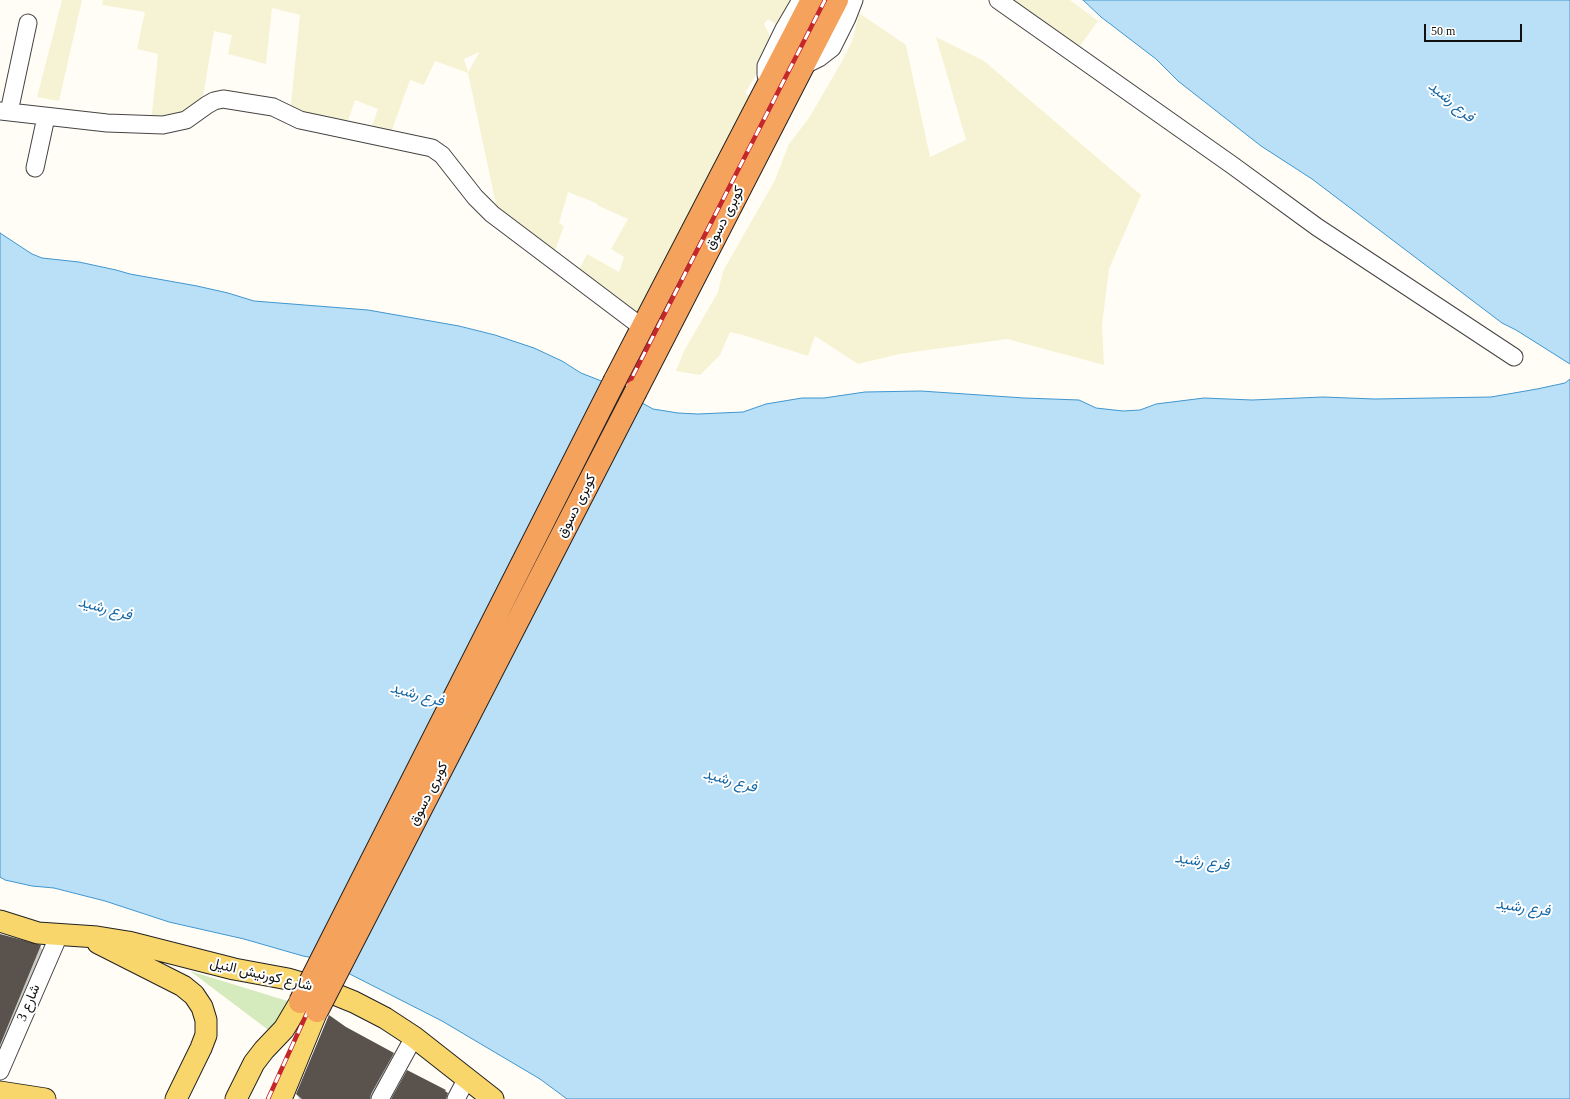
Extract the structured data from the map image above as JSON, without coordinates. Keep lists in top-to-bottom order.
{
  "streets": {
    "highway": ["كوبرى دسوق"],
    "main road": ["شارع كورنيش النيل"],
    "street": ["شارع 3"]
  },
  "crossings": [
    ["شارع كورنيش النيل", "شارع 3"]
  ],
  "water": ["فرع رشيد"],
  "scale_bar": "50 m"
}
